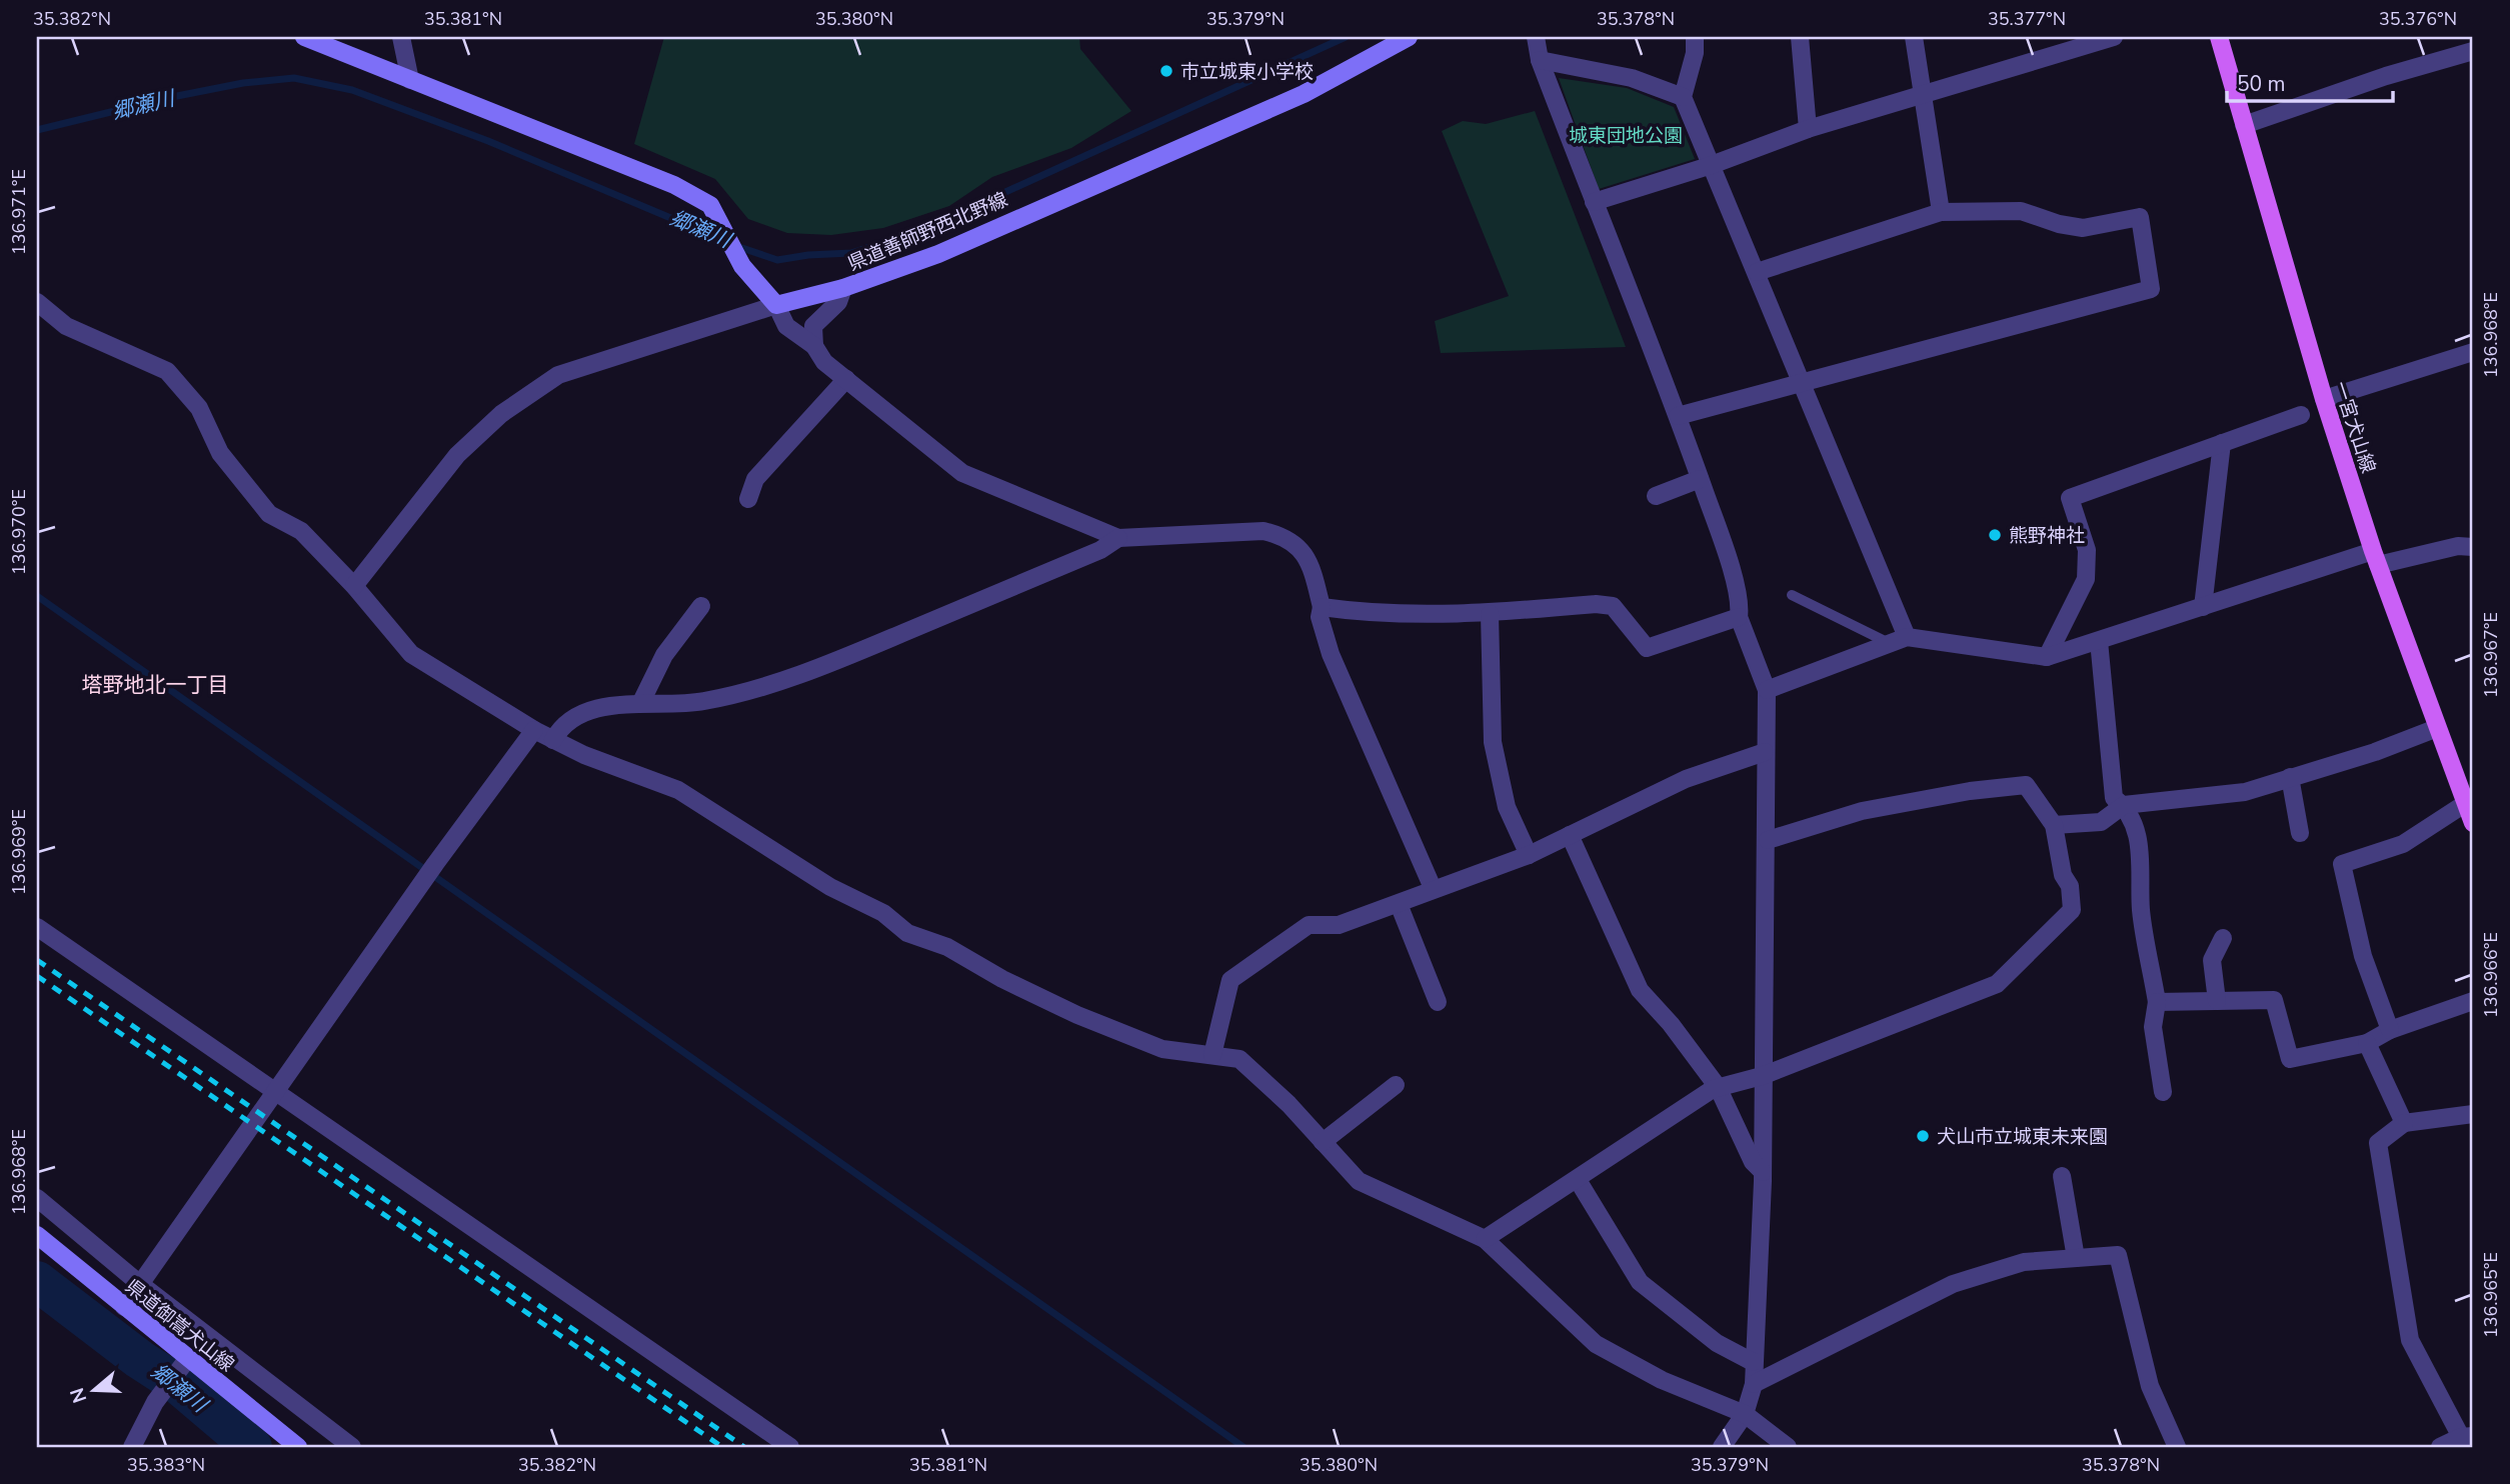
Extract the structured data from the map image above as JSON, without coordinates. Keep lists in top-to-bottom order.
{
  "streets": {
    "main road": ["県道善師野西北野線", "一宮犬山線", "県道御嵩犬山線"]
  },
  "districts": ["塔野地北一丁目"],
  "water": ["郷瀬川"],
  "parks": ["城東団地公園"],
  "places": ["市立城東小学校", "熊野神社", "犬山市立城東未来園"],
  "scale_bar": "50 m",
  "north": "left",
  "coordinates": [
    "35.382°N",
    "35.381°N",
    "35.380°N",
    "35.379°N",
    "35.378°N",
    "35.377°N",
    "35.376°N",
    "136.971°E",
    "136.968°E",
    "136.970°E",
    "136.967°E",
    "136.969°E",
    "136.966°E",
    "136.965°E",
    "35.383°N"
  ]
}
